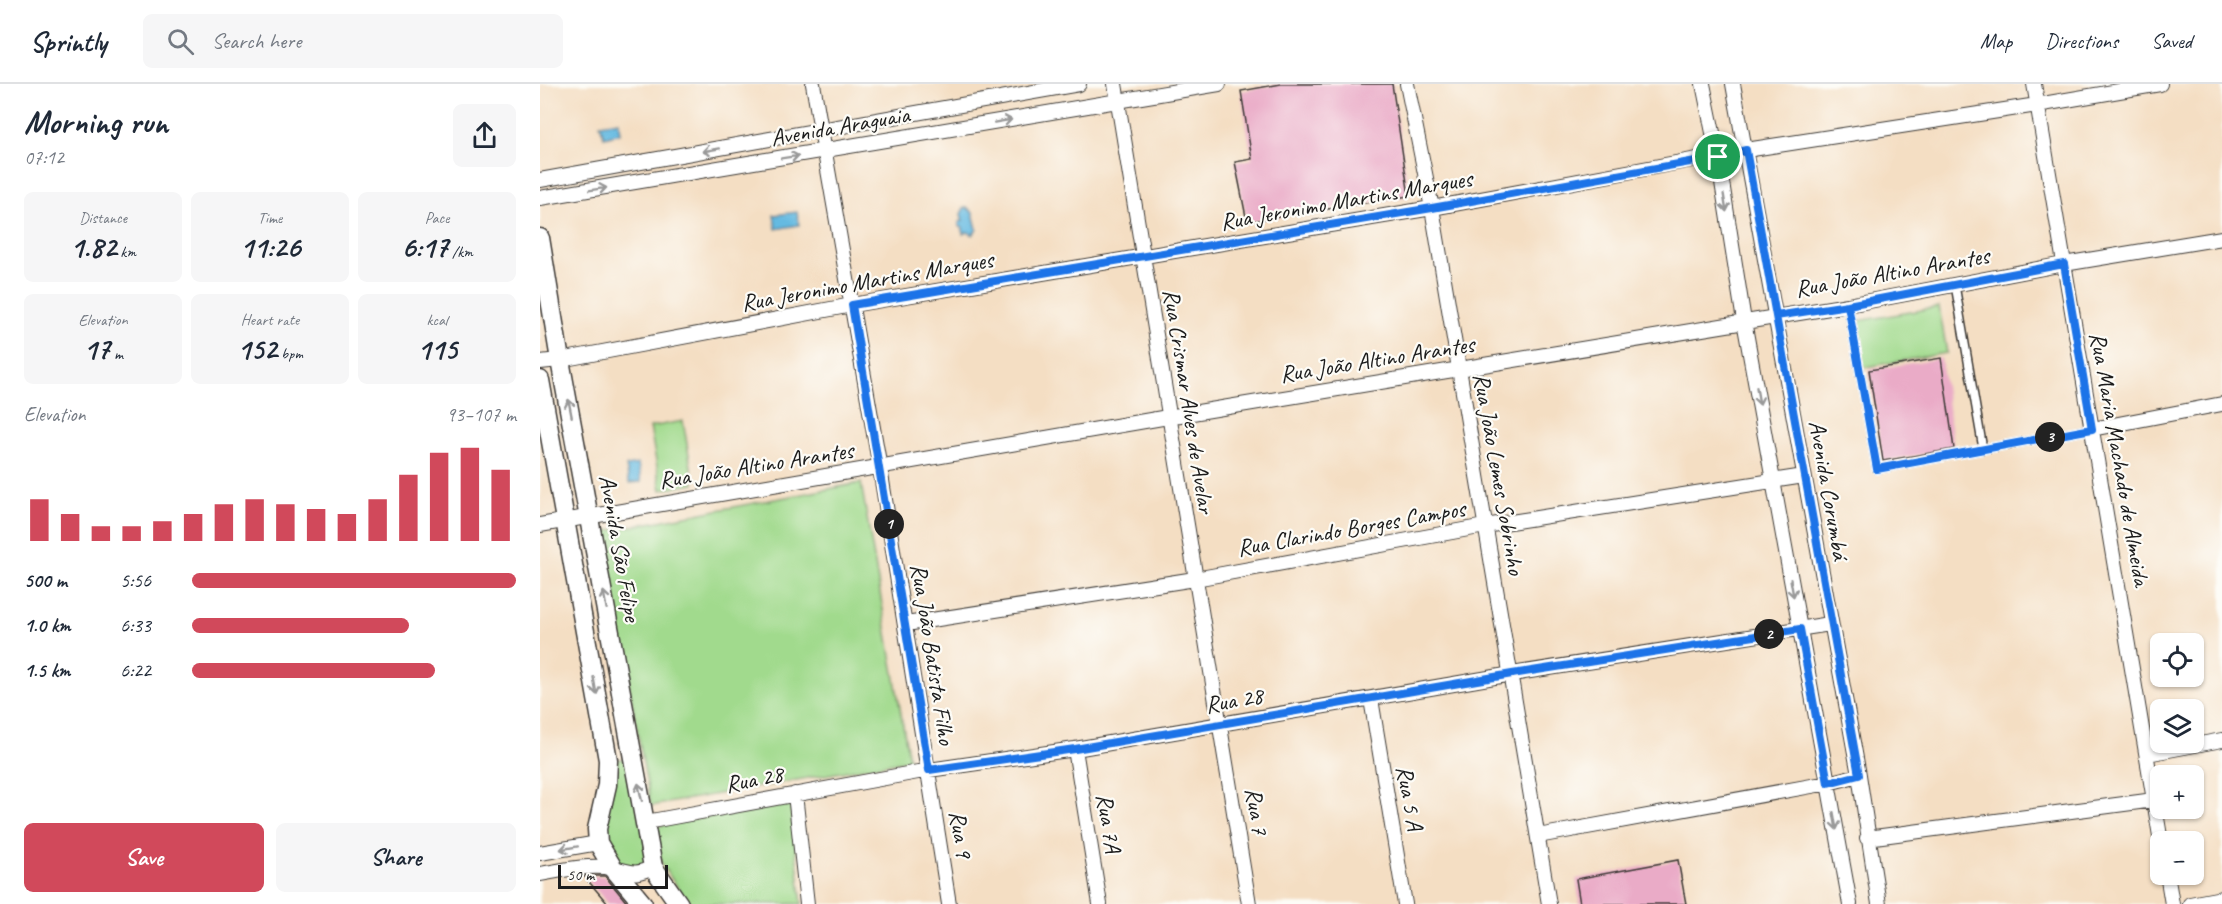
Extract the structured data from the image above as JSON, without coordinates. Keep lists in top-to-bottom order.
{
  "streets": {
    "street": [
      "Avenida Araguaia",
      "Rua Jeronimo Martins Marques",
      "Rua João Altino Arantes",
      "Rua Crismar Alves de Avelar",
      "Rua Maria Machado de Almeida",
      "Rua João Lemes Sobrinho",
      "Avenida Corumbá",
      "Rua Clarindo Borges Campos",
      "Avenida São Felipe",
      "Rua João Batista Filho",
      "Rua 28",
      "Rua 5 A",
      "Rua 7",
      "Rua 7A",
      "Rua 9"
    ]
  },
  "crossings": [
    ["Avenida Araguaia", "Rua Crismar Alves de Avelar"],
    ["Avenida Araguaia", "Rua João Batista Filho"],
    ["Rua Jeronimo Martins Marques", "Rua Crismar Alves de Avelar"],
    ["Rua Jeronimo Martins Marques", "Rua Maria Machado de Almeida"],
    ["Rua Jeronimo Martins Marques", "Rua João Lemes Sobrinho"],
    ["Rua Jeronimo Martins Marques", "Avenida Corumbá"],
    ["Rua Jeronimo Martins Marques", "Avenida São Felipe"],
    ["Rua Jeronimo Martins Marques", "Rua João Batista Filho"],
    ["Rua João Altino Arantes", "Rua Crismar Alves de Avelar"],
    ["Rua João Altino Arantes", "Rua Maria Machado de Almeida"],
    ["Rua João Altino Arantes", "Rua João Lemes Sobrinho"],
    ["Rua João Altino Arantes", "Avenida Corumbá"],
    ["Rua João Altino Arantes", "Avenida São Felipe"],
    ["Rua João Altino Arantes", "Rua João Batista Filho"],
    ["Rua Crismar Alves de Avelar", "Rua Clarindo Borges Campos"],
    ["Rua Crismar Alves de Avelar", "Rua 28"],
    ["Rua Crismar Alves de Avelar", "Rua 7"],
    ["Rua João Lemes Sobrinho", "Rua Clarindo Borges Campos"],
    ["Rua João Lemes Sobrinho", "Rua 28"],
    ["Avenida Corumbá", "Rua Clarindo Borges Campos"],
    ["Avenida Corumbá", "Rua 28"],
    ["Rua Clarindo Borges Campos", "Rua João Batista Filho"],
    ["Avenida São Felipe", "Rua 28"],
    ["Rua João Batista Filho", "Rua 28"],
    ["Rua João Batista Filho", "Rua 9"],
    ["Rua 28", "Rua 5 A"],
    ["Rua 28", "Rua 7"],
    ["Rua 28", "Rua 7A"],
    ["Rua 28", "Rua 9"]
  ],
  "scale_bar": "50 m",
  "page": {
    "header": "Sprintly",
    "search": "Search here",
    "nav": ["Map", "Directions", "Saved"],
    "heading": ["Morning run", "07:12"],
    "stats": [
      ["Distance", "1.82 km"],
      ["Time", "11:26"],
      ["Pace", "6:17 /km"],
      ["Elevation", "17 m"],
      ["Heart rate", "152 bpm"],
      ["kcal", "115"]
    ],
    "chart": ["Elevation", "93–107 m"],
    "pins": ["3", "1", "2"],
    "list": [
      {
        "name": "500 m",
        "note": "5:56"
      },
      {
        "name": "1.0 km",
        "note": "6:33"
      },
      {
        "name": "1.5 km",
        "note": "6:22"
      }
    ],
    "map_buttons": ["+", "−"],
    "buttons": ["Save", "Share"],
    "scale": "50 m"
  }
}
